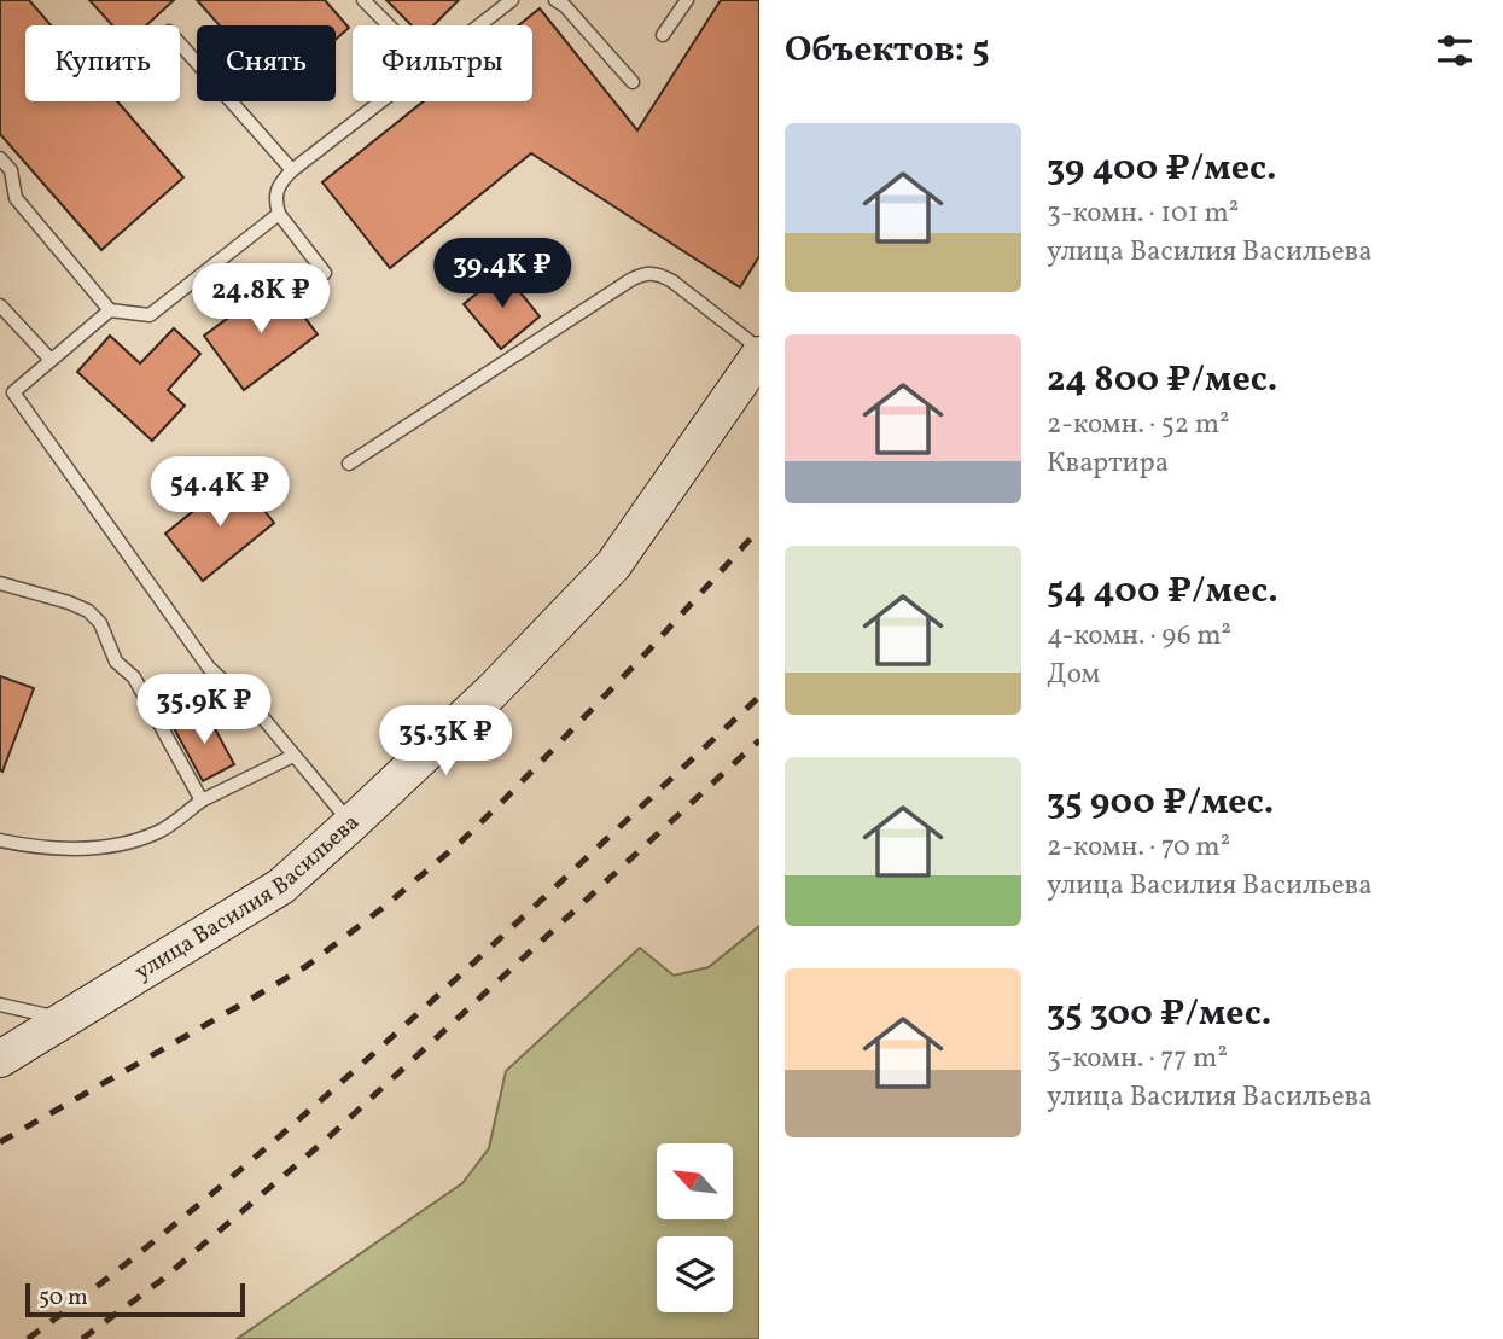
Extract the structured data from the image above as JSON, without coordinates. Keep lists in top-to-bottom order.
{
  "streets": {
    "main road": ["улица Василия Васильева"]
  },
  "scale_bar": "50 m",
  "north": "top left",
  "page": {
    "heading": "Объектов: 5",
    "chip": ["Купить", "Снять", "Фильтры"],
    "list": [
      {
        "name": "39 400 ₽/мес.",
        "note": "3-комн. · 101 m² · улица Василия Васильева"
      },
      {
        "name": "24 800 ₽/мес.",
        "note": "2-комн. · 52 m² · Квартира"
      },
      {
        "name": "54 400 ₽/мес.",
        "note": "4-комн. · 96 m² · Дом"
      },
      {
        "name": "35 900 ₽/мес.",
        "note": "2-комн. · 70 m² · улица Василия Васильева"
      },
      {
        "name": "35 300 ₽/мес.",
        "note": "3-комн. · 77 m² · улица Василия Васильева"
      }
    ],
    "price": [
      "39.4K ₽",
      "24.8K ₽",
      "54.4K ₽",
      "35.9K ₽",
      "35.3K ₽"
    ],
    "scale": "50 m"
  }
}
